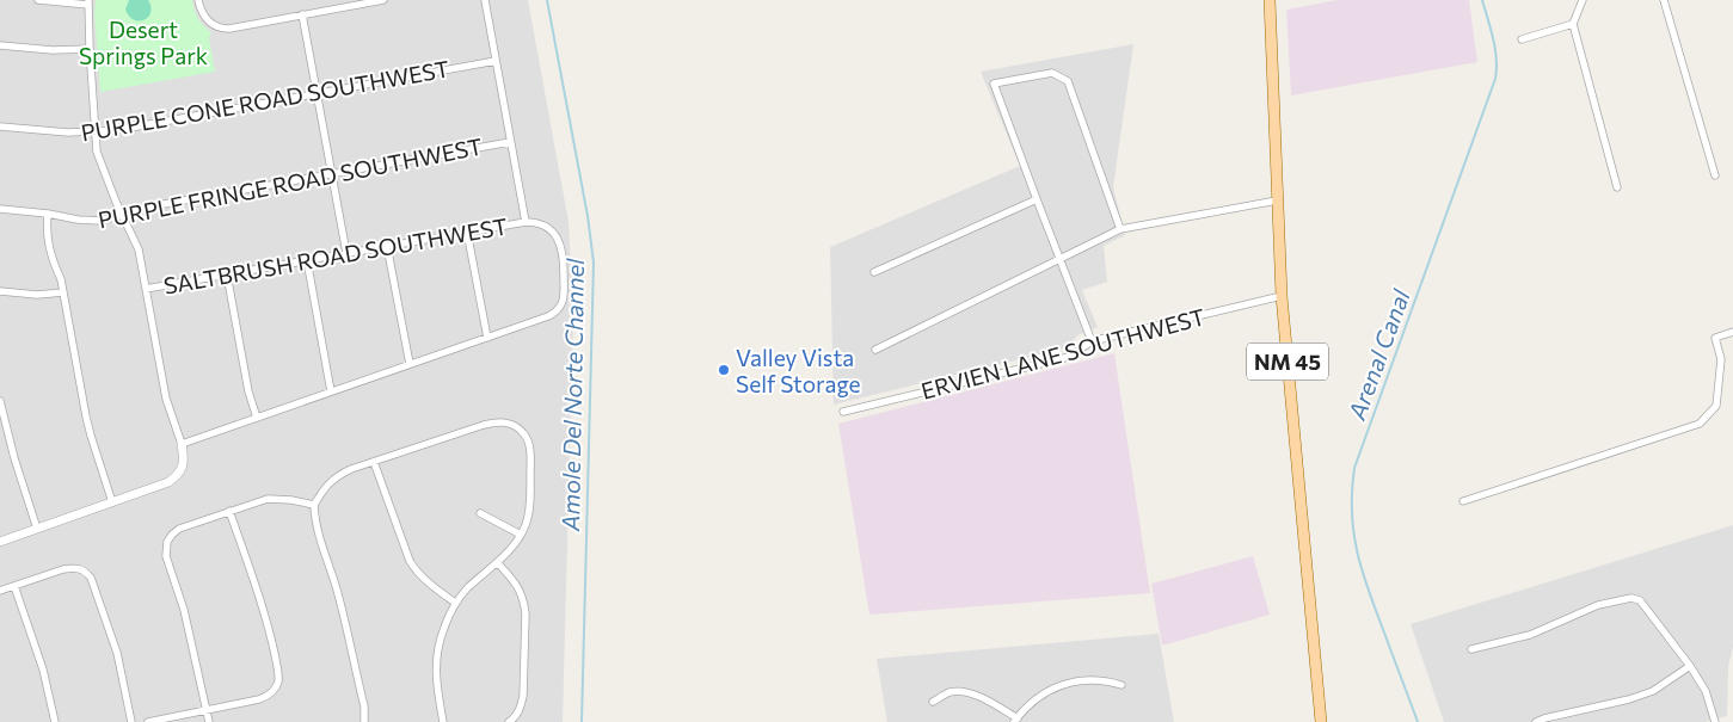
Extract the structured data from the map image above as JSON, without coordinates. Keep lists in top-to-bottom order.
{
  "streets": {
    "main road": ["NM 45"],
    "street": [
      "PURPLE CONE ROAD SOUTHWEST",
      "PURPLE FRINGE ROAD SOUTHWEST",
      "SALTBRUSH ROAD SOUTHWEST",
      "ERVIEN LANE SOUTHWEST"
    ]
  },
  "crossings": [
    ["ERVIEN LANE SOUTHWEST", "NM 45"]
  ],
  "water": ["Arenal Canal", "Amole Del Norte Channel"],
  "parks": ["Desert Springs Park"],
  "places": ["Valley Vista Self Storage"]
}
